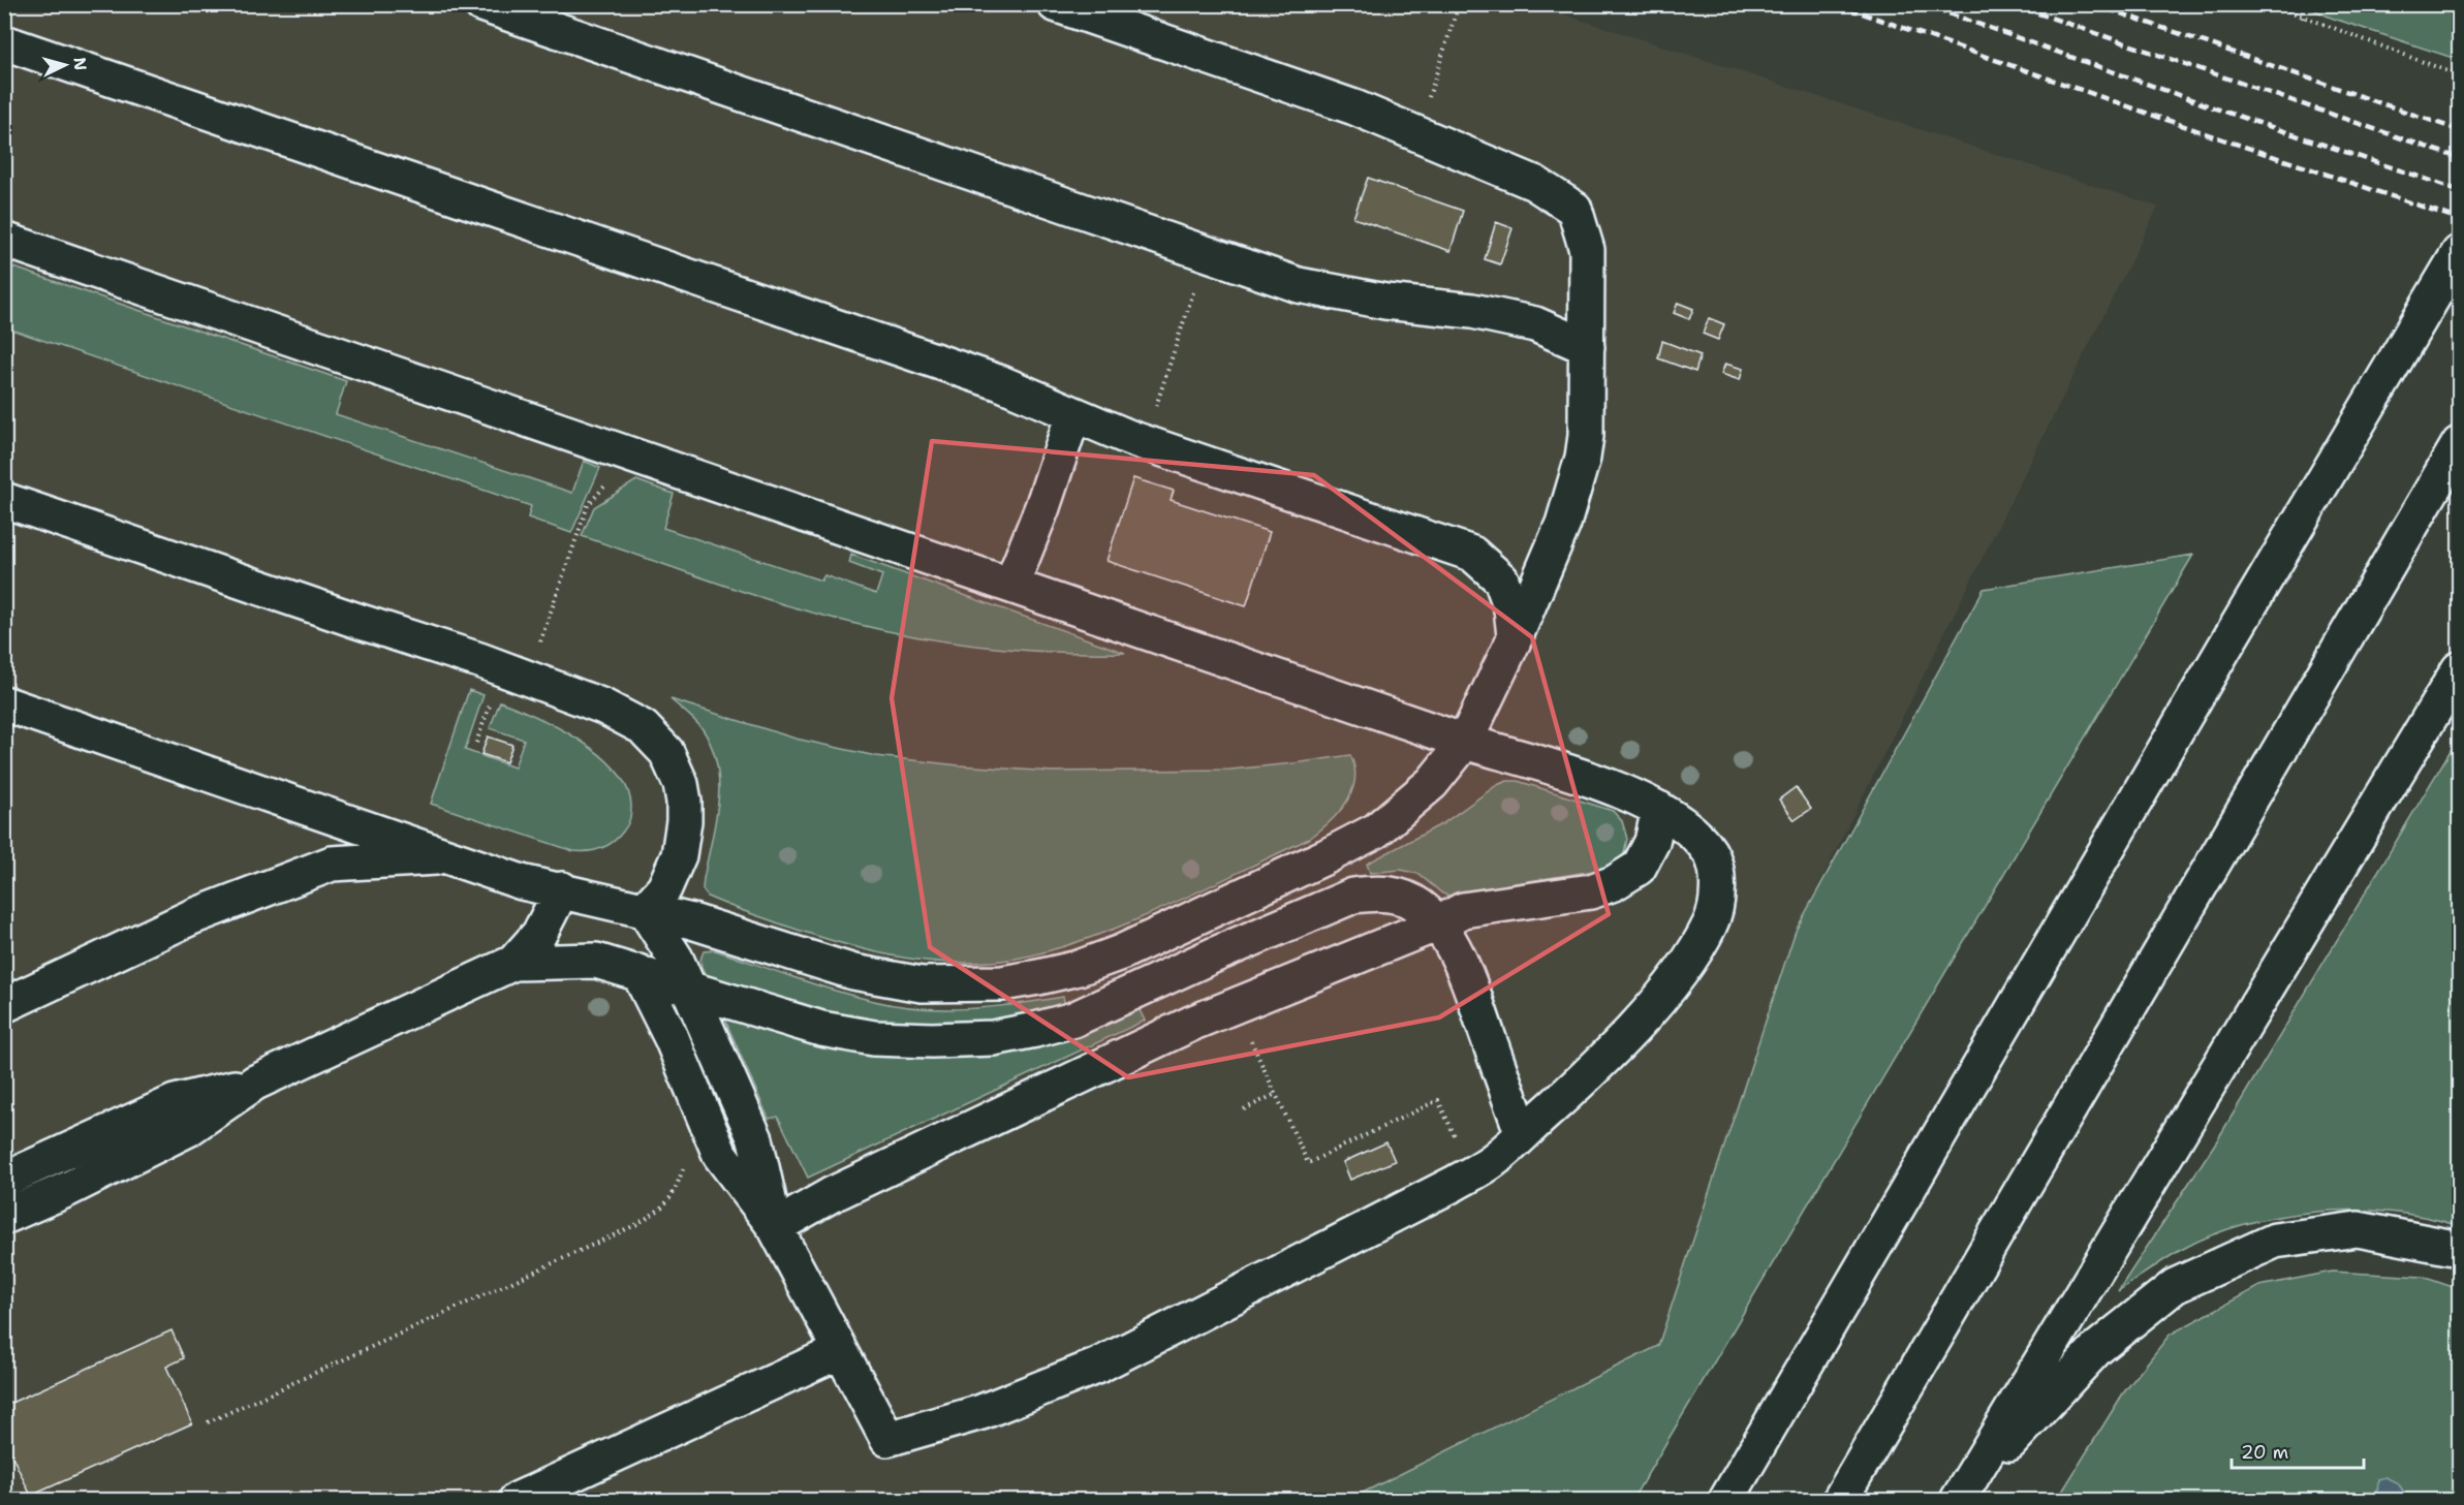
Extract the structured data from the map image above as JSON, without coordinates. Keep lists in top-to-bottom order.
{
  "scale_bar": "20 m",
  "north": "right"
}
